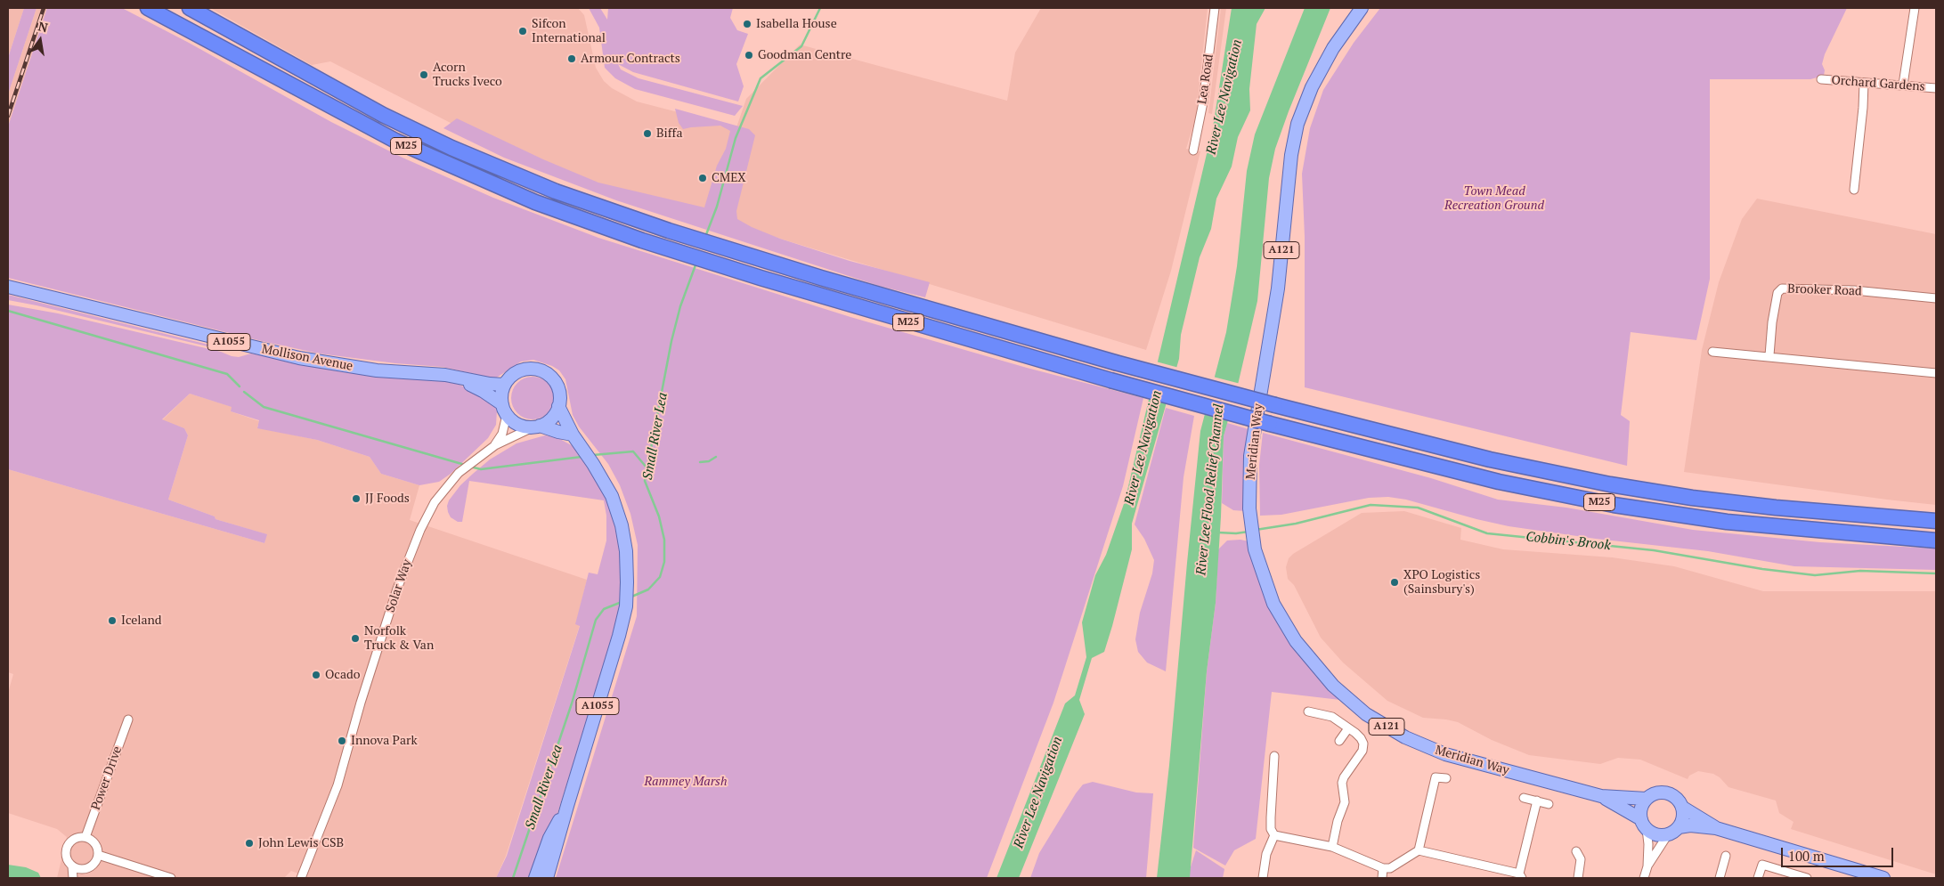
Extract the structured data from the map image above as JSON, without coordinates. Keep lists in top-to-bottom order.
{
  "streets": {
    "highway": ["M25"],
    "main road": [
      "A121",
      "A1055",
      "Mollison Avenue",
      "Meridian Way"
    ],
    "street": [
      "Lea Road",
      "Orchard Gardens",
      "Brooker Road",
      "Solar Way",
      "Power Drive"
    ]
  },
  "crossings": [
    ["A1055", "Mollison Avenue"],
    ["A1055", "Solar Way"],
    ["Mollison Avenue", "Solar Way"]
  ],
  "water": [
    "River Lee Navigation",
    "Small River Lea",
    "River Lee Flood Relief Channel",
    "Cobbin's Brook"
  ],
  "parks": ["Town Mead Recreation Ground", "Rammey Marsh"],
  "places": [
    "Isabella House",
    "Sifcon International",
    "Goodman Centre",
    "Armour Contracts",
    "Acorn Trucks Iveco",
    "Biffa",
    "CMEX",
    "JJ Foods",
    "XPO Logistics (Sainsbury's)",
    "Iceland",
    "Norfolk Truck & Van",
    "Ocado",
    "Innova Park",
    "John Lewis CSB"
  ],
  "scale_bar": "100 m",
  "north": "top"
}
